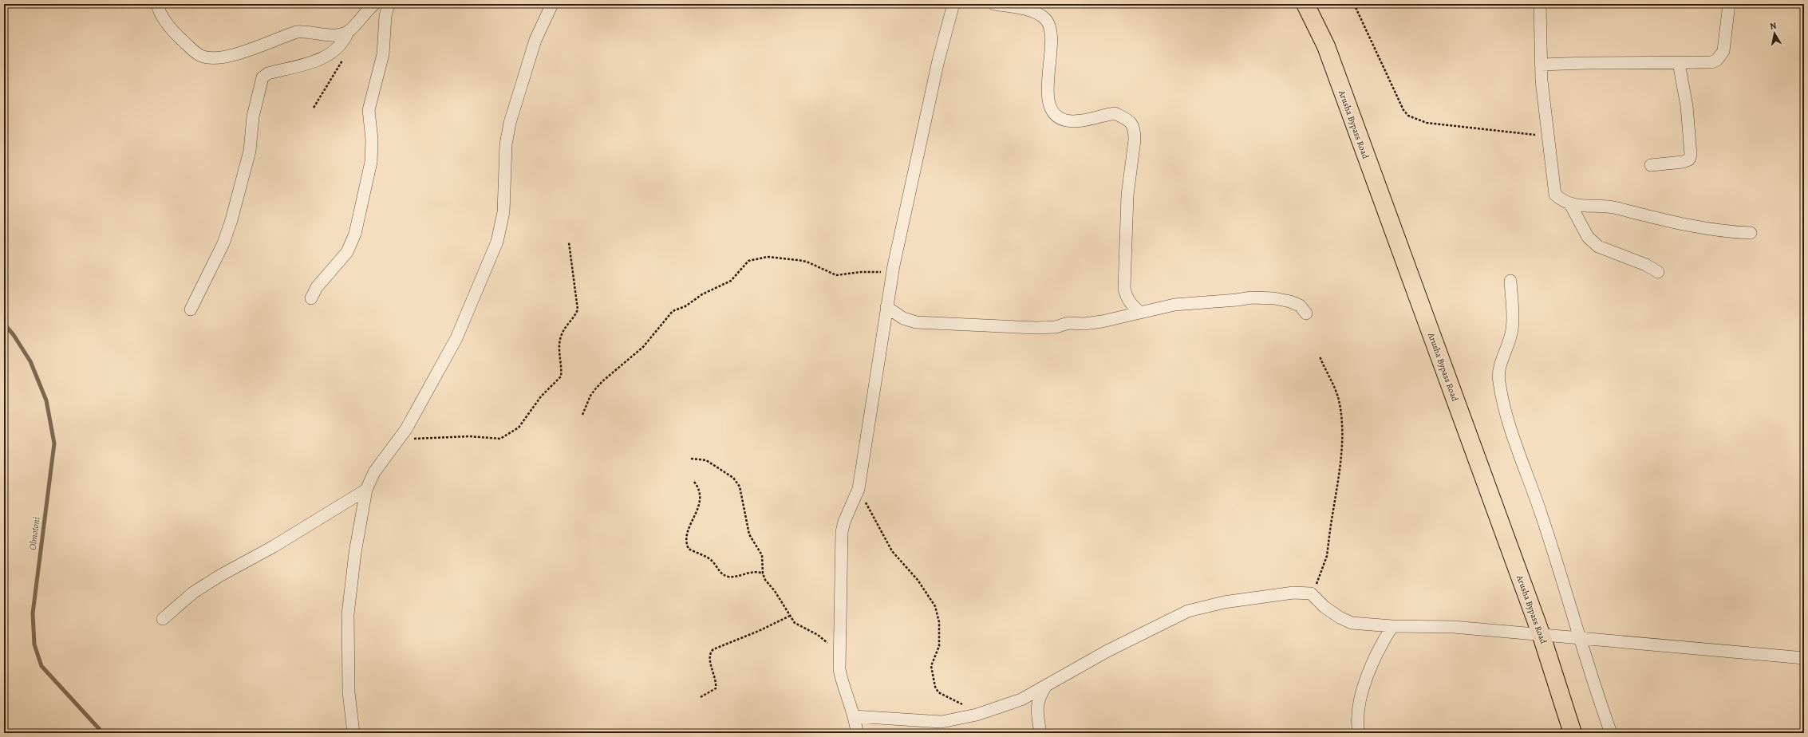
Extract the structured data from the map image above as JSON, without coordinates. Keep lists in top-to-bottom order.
{
  "streets": {
    "main road": ["Arusha Bypass Road"]
  },
  "water": ["Olmotoni"],
  "north": "top"
}
